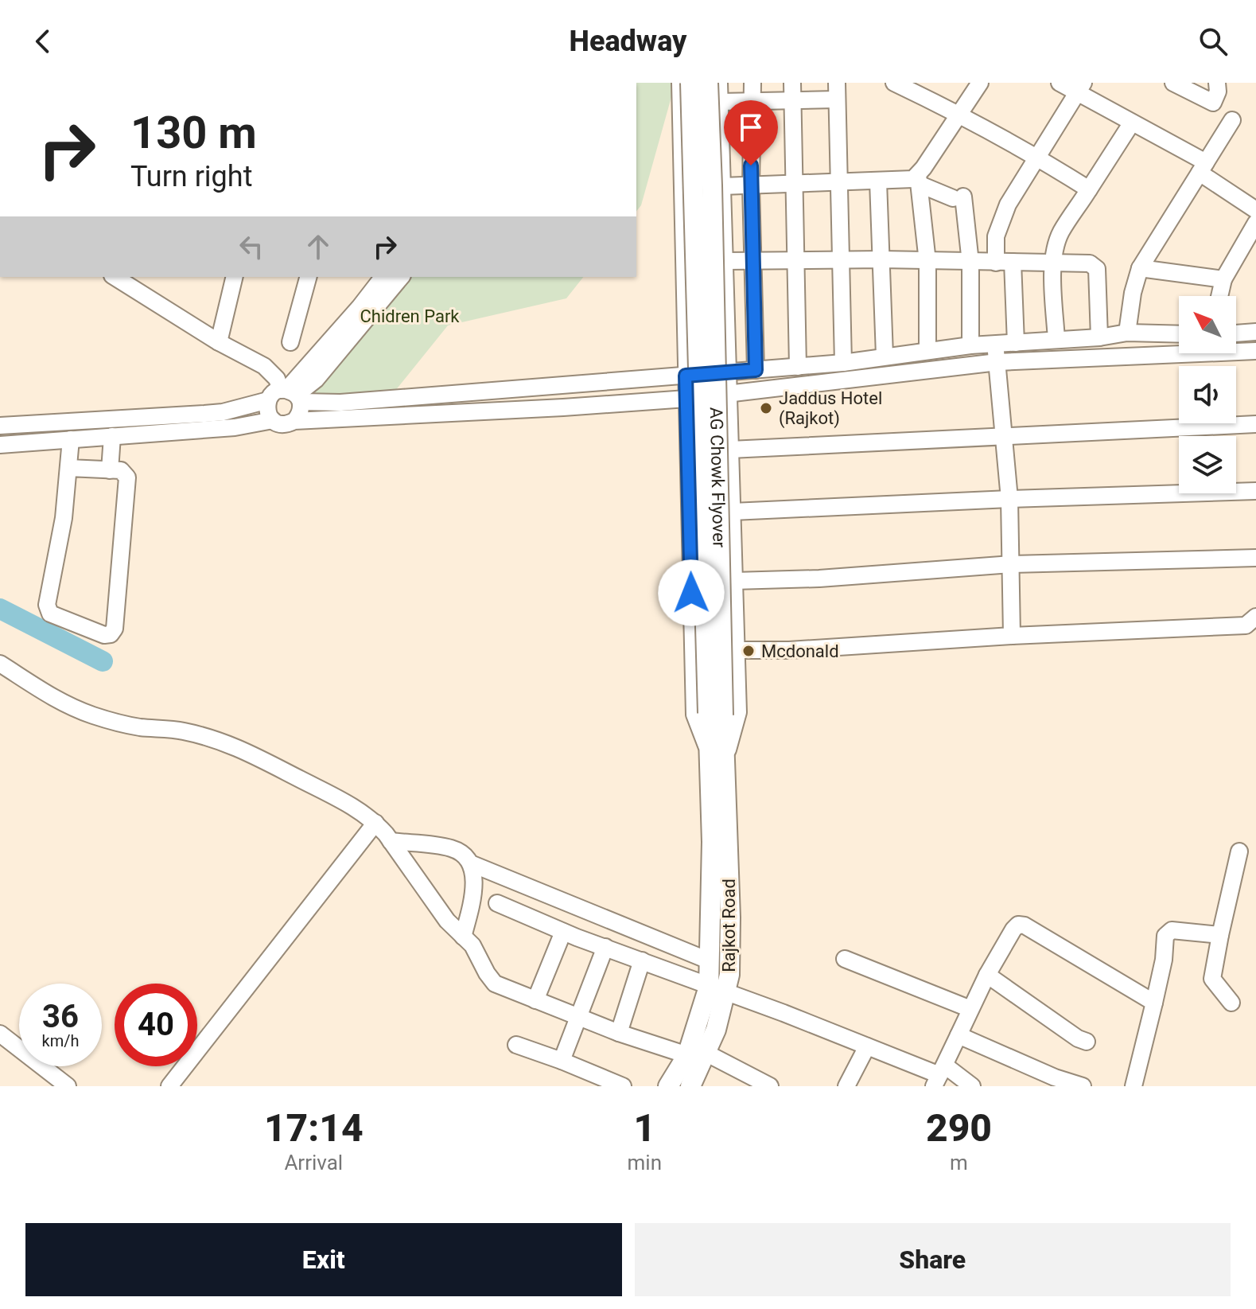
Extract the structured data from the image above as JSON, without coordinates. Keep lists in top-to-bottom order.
{
  "streets": {
    "main road": ["AG Chowk Flyover", "Rajkot Road"]
  },
  "crossings": [
    ["AG Chowk Flyover", "Rajkot Road"]
  ],
  "parks": ["Chidren Park"],
  "places": ["Jaddus Hotel (Rajkot)", "Mcdonald"],
  "north": "top left",
  "page": {
    "header": "Headway",
    "turn": ["130 m", "Turn right"],
    "speed": "36 km/h",
    "limit": "40",
    "eta": [
      "17:14",
      "Arrival",
      "1",
      "min",
      "290",
      "m"
    ],
    "buttons": ["Exit", "Share"]
  }
}
